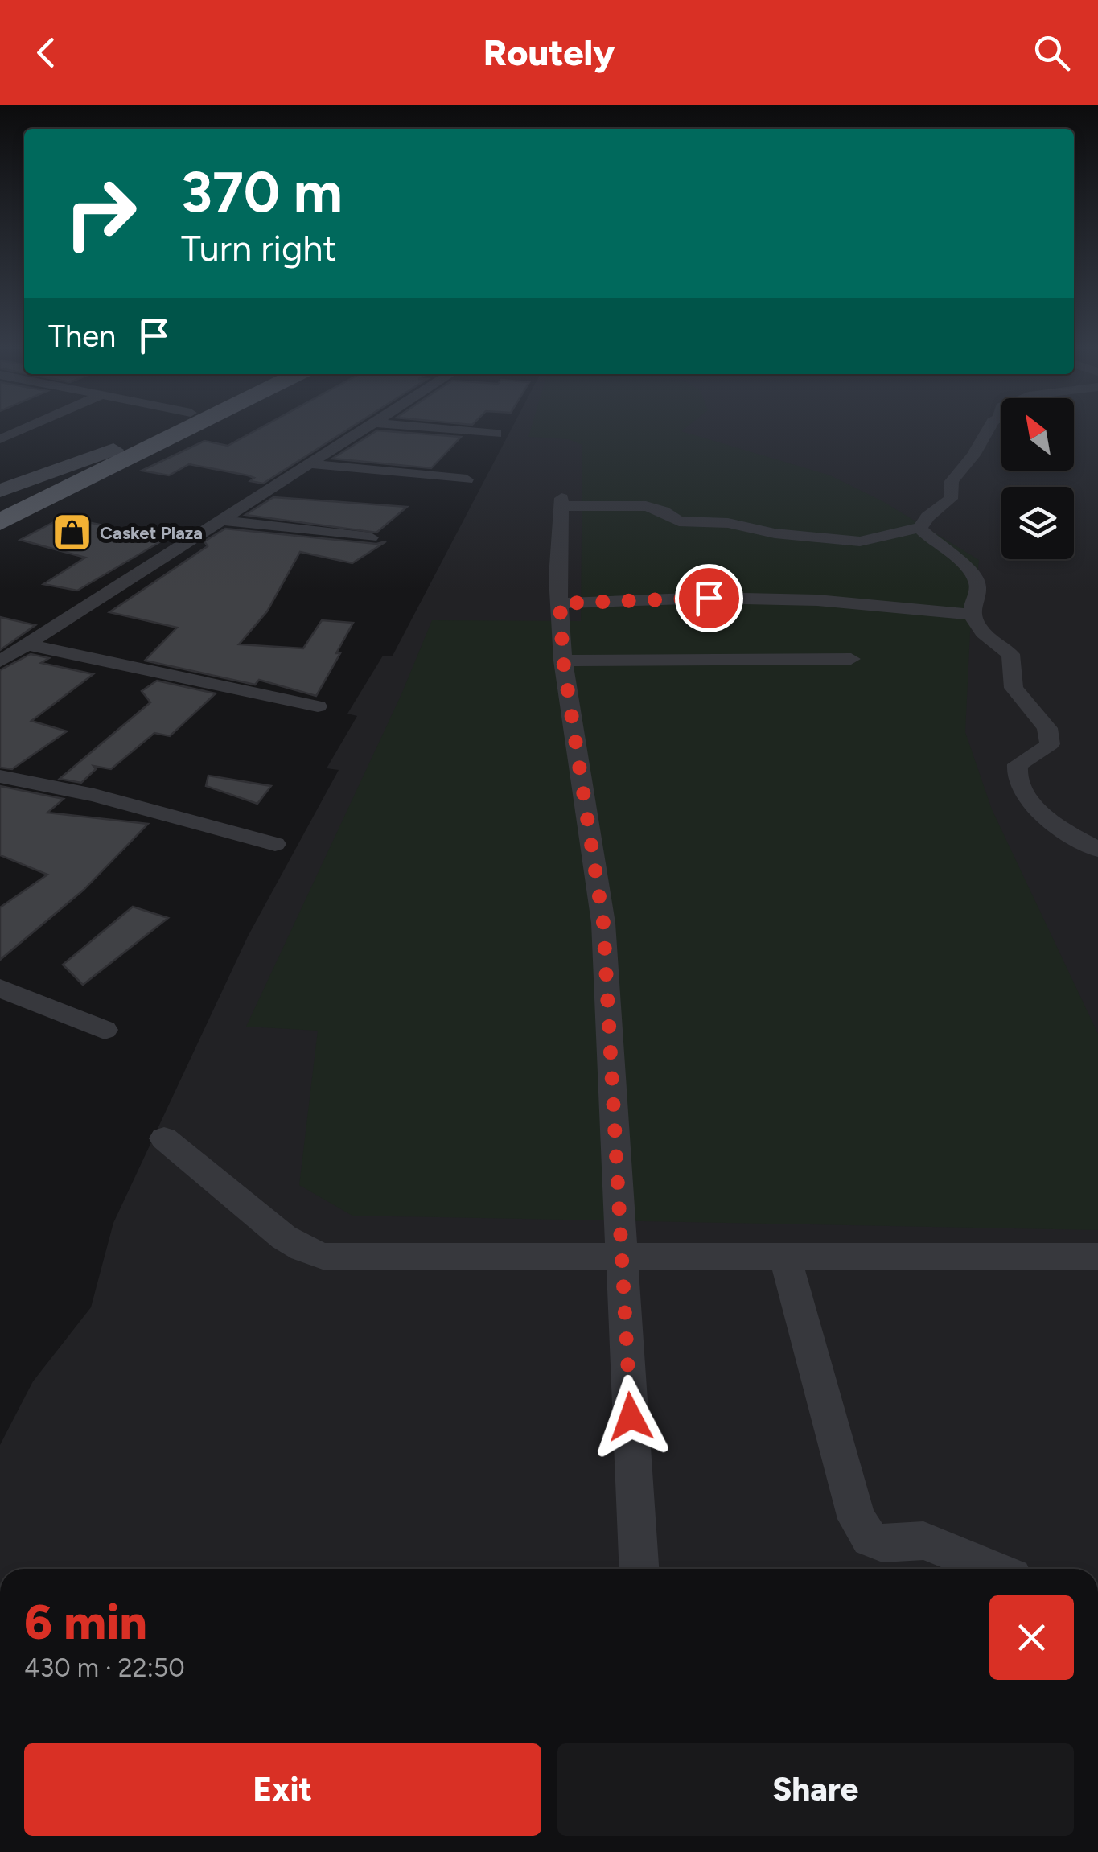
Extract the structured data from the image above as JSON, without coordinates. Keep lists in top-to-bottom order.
{
  "places": {
    "shop": ["Casket Plaza"]
  },
  "north": "top left",
  "page": {
    "header": "Routely",
    "turn": ["370 m", "Turn right"],
    "then": "Then",
    "heading": ["6 min", "430 m · 22:50"],
    "buttons": ["Exit", "Share"]
  }
}
